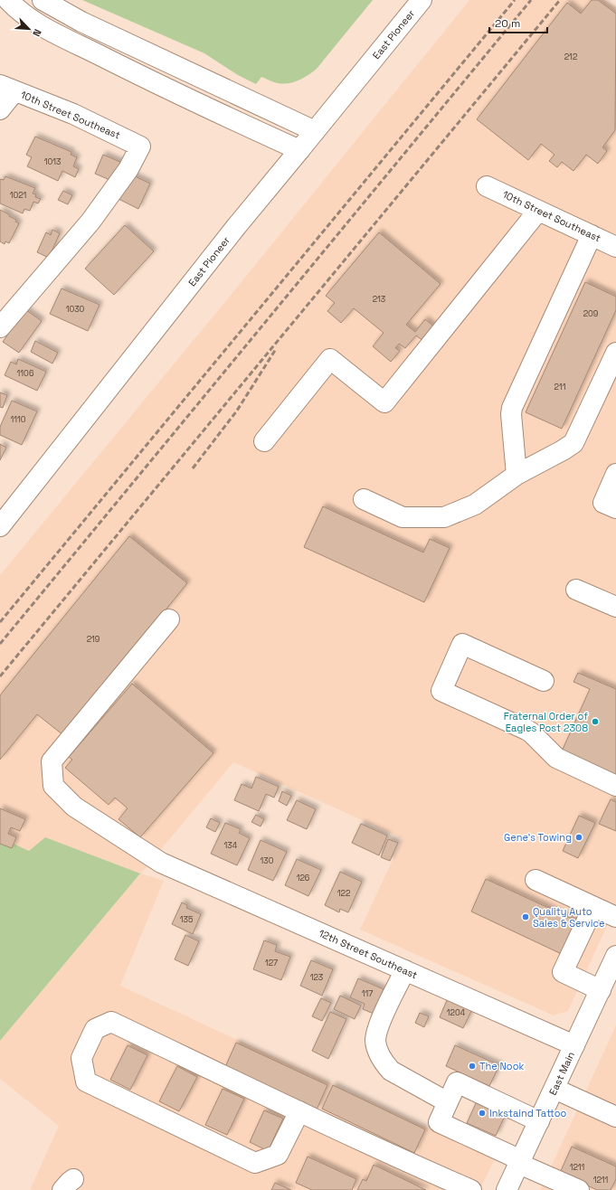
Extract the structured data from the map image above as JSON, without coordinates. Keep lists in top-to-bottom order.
{
  "streets": {
    "main road": [
      "East Pioneer",
      "10th Street Southeast",
      "12th Street Southeast",
      "East Main"
    ]
  },
  "crossings": [
    ["12th Street Southeast", "East Main"]
  ],
  "places": [
    "Fraternal Order of Eagles Post 2308",
    "Gene's Towing",
    "Quality Auto Sales & Service",
    "The Nook",
    "Inkstaind Tattoo"
  ],
  "house_numbers": [
    "212",
    "1013",
    "1021",
    "213",
    "1030",
    "209",
    "1106",
    "211",
    "1110",
    "219",
    "134",
    "130",
    "126",
    "122",
    "135",
    "127",
    "123",
    "117",
    "1204",
    "1211",
    "1211"
  ],
  "scale_bar": "20 m",
  "north": "bottom right"
}
